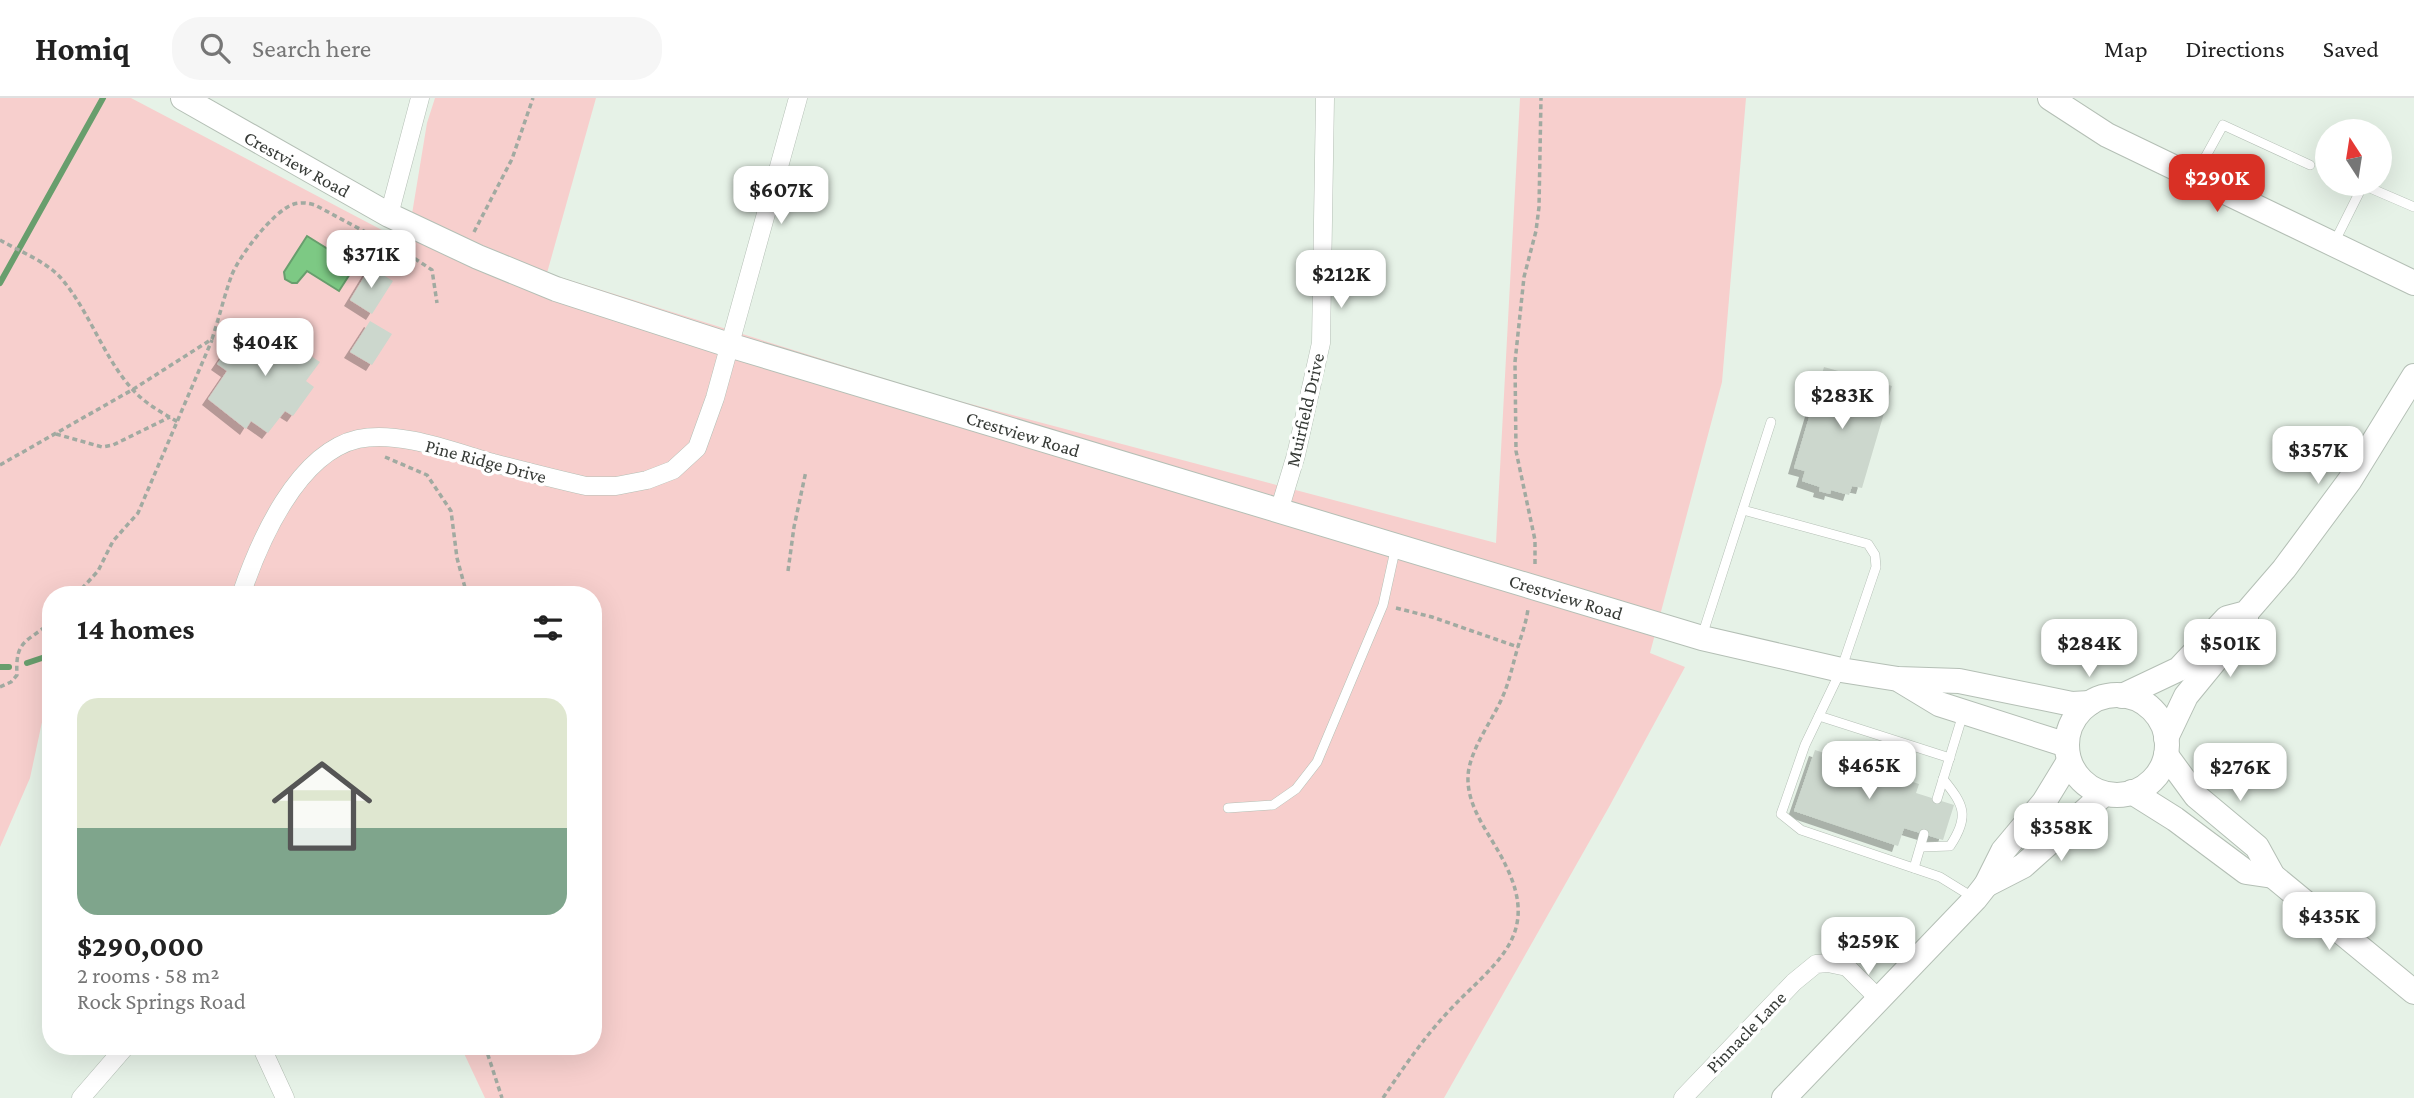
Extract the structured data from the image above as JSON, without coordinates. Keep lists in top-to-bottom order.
{
  "streets": {
    "street": [
      "Crestview Road",
      "Muirfield Drive",
      "Pine Ridge Drive",
      "Pinnacle Lane"
    ]
  },
  "crossings": [
    ["Crestview Road", "Muirfield Drive"],
    ["Crestview Road", "Pine Ridge Drive"]
  ],
  "north": "top",
  "page": {
    "header": "Homiq",
    "search": "Search here",
    "nav": ["Map", "Directions", "Saved"],
    "price": [
      "$290K",
      "$607K",
      "$371K",
      "$212K",
      "$404K",
      "$283K",
      "$357K",
      "$284K",
      "$501K",
      "$465K",
      "$276K",
      "$358K",
      "$435K",
      "$259K"
    ],
    "heading": "14 homes",
    "list": [
      {
        "name": "$290,000",
        "note": "2 rooms · 58 m² · Rock Springs Road"
      }
    ]
  }
}
